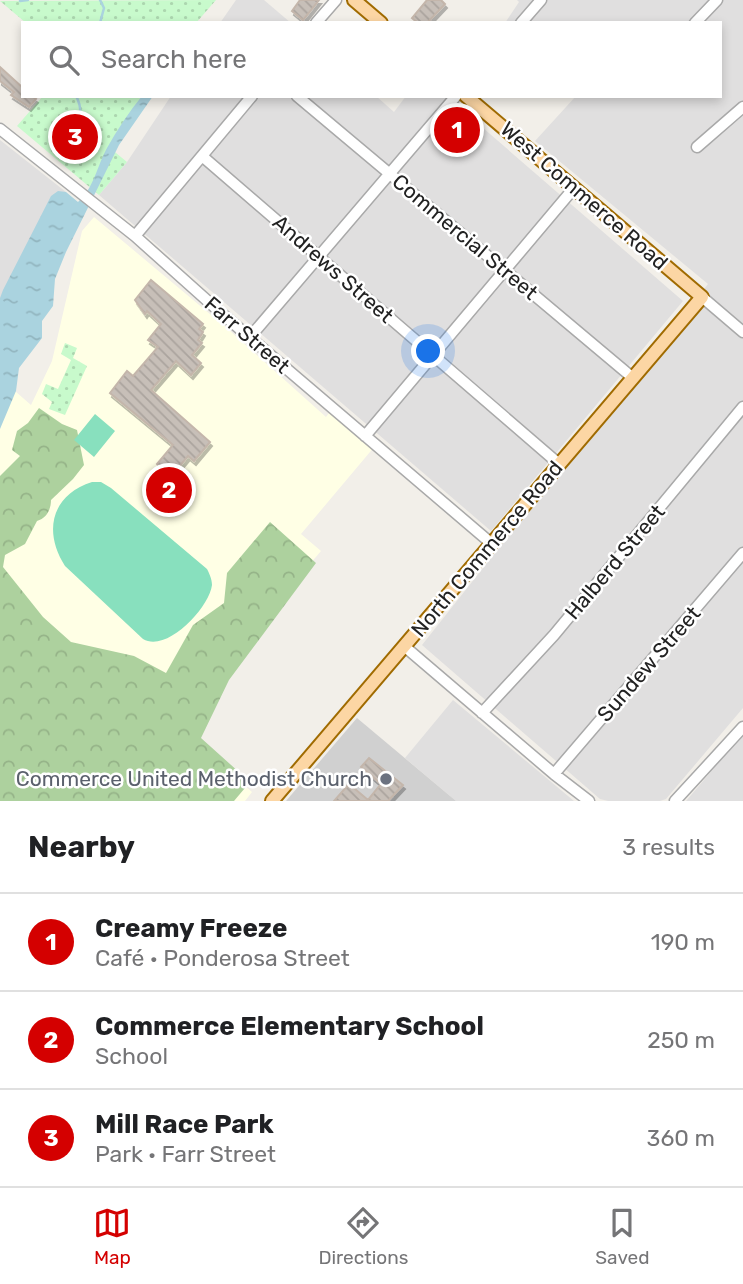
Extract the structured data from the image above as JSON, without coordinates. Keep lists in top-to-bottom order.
{
  "streets": {
    "main road": ["West Commerce Road", "North Commerce Road"],
    "street": [
      "Commercial Street",
      "Andrews Street",
      "Farr Street",
      "Halberd Street",
      "Sundew Street"
    ]
  },
  "crossings": [
    ["West Commerce Road", "North Commerce Road"],
    ["Commercial Street", "North Commerce Road"],
    ["Andrews Street", "North Commerce Road"],
    ["Farr Street", "North Commerce Road"]
  ],
  "places": ["Commerce United Methodist Church"],
  "page": {
    "search": "Search here",
    "pins": ["1", "3", "2"],
    "heading": ["Nearby", "3 results"],
    "list": [
      {
        "mark": "1",
        "name": "Creamy Freeze",
        "note": "Café · Ponderosa Street",
        "value": "190 m"
      },
      {
        "mark": "2",
        "name": "Commerce Elementary School",
        "note": "School",
        "value": "250 m"
      },
      {
        "mark": "3",
        "name": "Mill Race Park",
        "note": "Park · Farr Street",
        "value": "360 m"
      }
    ],
    "nav": ["Map", "Directions", "Saved"]
  }
}
